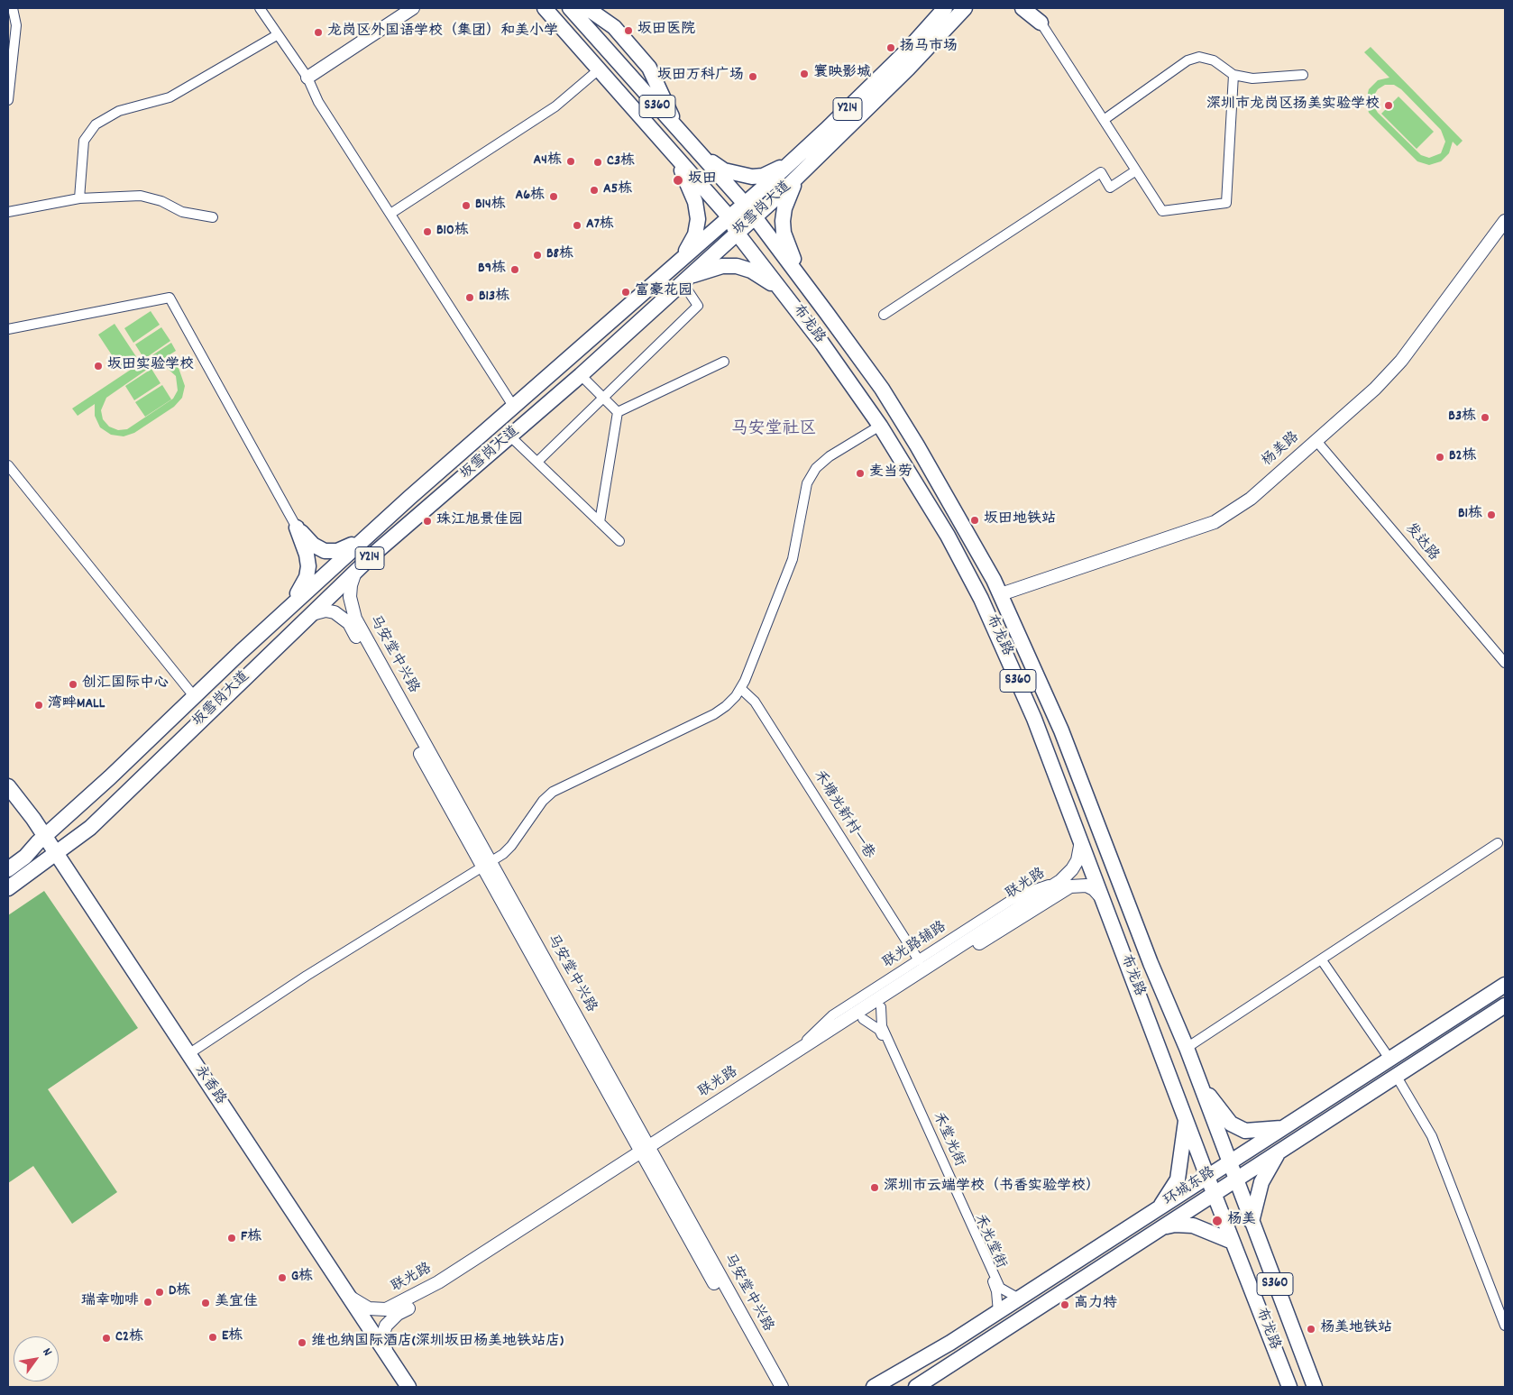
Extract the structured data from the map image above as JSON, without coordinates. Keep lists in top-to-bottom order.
{
  "streets": {
    "main road": [
      "S360",
      "Y214",
      "坂雪岗大道",
      "布龙路",
      "永香路",
      "环城东路"
    ],
    "street": [
      "杨美路",
      "发达路",
      "马安堂中兴路",
      "禾塘光新村一巷",
      "联光路",
      "联光路辅路",
      "禾堂光街",
      "禾光堂街"
    ]
  },
  "crossings": [
    ["坂雪岗大道", "布龙路"],
    ["坂雪岗大道", "马安堂中兴路"],
    ["坂雪岗大道", "永香路"],
    ["布龙路", "杨美路"],
    ["布龙路", "联光路"],
    ["布龙路", "环城东路"],
    ["杨美路", "发达路"],
    ["马安堂中兴路", "联光路"],
    ["禾塘光新村一巷", "联光路辅路"],
    ["联光路", "联光路辅路"],
    ["联光路", "永香路"],
    ["联光路", "禾堂光街"],
    ["联光路", "禾光堂街"],
    ["禾堂光街", "环城东路"],
    ["环城东路", "禾光堂街"]
  ],
  "districts": ["马安堂社区"],
  "places": [
    "坂田医院",
    "龙岗区外国语学校（集团）和美小学",
    "扬马市场",
    "寰映影城",
    "坂田万科广场",
    "深圳市龙岗区扬美实验学校",
    "A4栋",
    "C3栋",
    "坂田",
    "A5栋",
    "A6栋",
    "B14栋",
    "A7栋",
    "B10栋",
    "B8栋",
    "B9栋",
    "富豪花园",
    "B13栋",
    "坂田实验学校",
    "B3栋",
    "B2栋",
    "麦当劳",
    "B1栋",
    "坂田地铁站",
    "珠江旭景佳园",
    "创汇国际中心",
    "湾畔MALL",
    "深圳市云端学校（书香实验学校）",
    "杨美",
    "F栋",
    "G栋",
    "D栋",
    "瑞幸咖啡",
    "美宜佳",
    "高力特",
    "杨美地铁站",
    "E栋",
    "C2栋",
    "维也纳国际酒店(深圳坂田杨美地铁站店)"
  ],
  "north": "top right"
}
